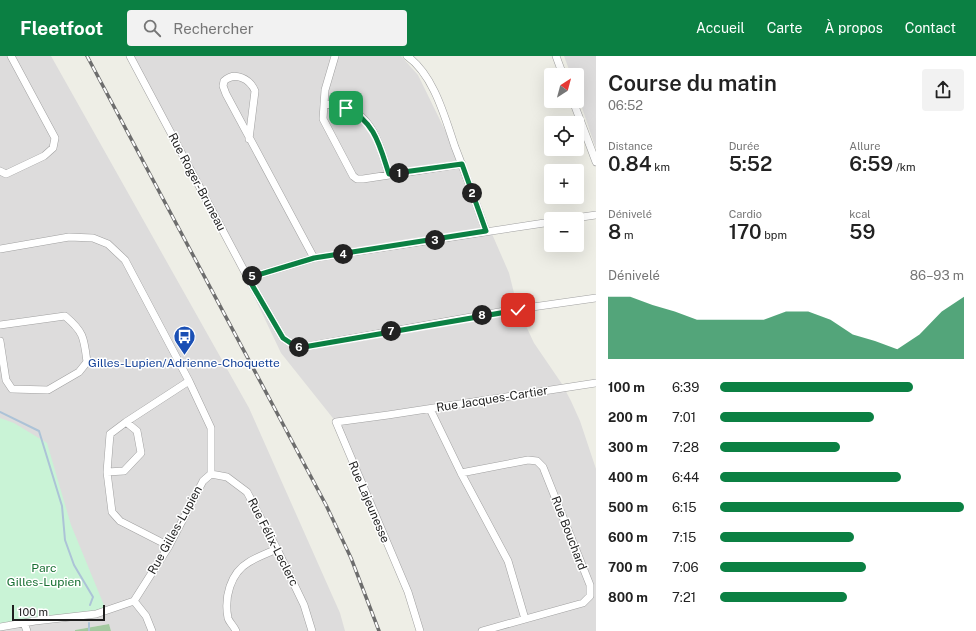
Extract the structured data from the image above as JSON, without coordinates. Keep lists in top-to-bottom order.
{
  "streets": {
    "street": [
      "Rue Roger-Bruneau",
      "Rue Jacques-Cartier",
      "Rue Lajeunesse",
      "Rue Gilles-Lupien",
      "Rue Bouchard",
      "Rue Félix-Leclerc"
    ]
  },
  "crossings": [
    ["Rue Jacques-Cartier", "Rue Lajeunesse"],
    ["Rue Gilles-Lupien", "Rue Félix-Leclerc"]
  ],
  "parks": ["Parc Gilles-Lupien"],
  "places": {
    "bus stop": ["Gilles-Lupien/Adrienne-Choquette"]
  },
  "scale_bar": "100 m",
  "north": "top right",
  "page": {
    "header": "Fleetfoot",
    "search": "Rechercher",
    "nav": [
      "Accueil",
      "Carte",
      "À propos",
      "Contact"
    ],
    "heading": ["Course du matin", "06:52"],
    "map_buttons": ["+", "−"],
    "stats": [
      ["Distance", "0.84 km"],
      ["Durée", "5:52"],
      ["Allure", "6:59 /km"],
      ["Dénivelé", "8 m"],
      ["Cardio", "170 bpm"],
      ["kcal", "59"]
    ],
    "pins": [
      "1",
      "2",
      "3",
      "4",
      "5",
      "8",
      "7",
      "6"
    ],
    "chart": ["Dénivelé", "86–93 m"],
    "list": [
      {
        "name": "100 m",
        "note": "6:39"
      },
      {
        "name": "200 m",
        "note": "7:01"
      },
      {
        "name": "300 m",
        "note": "7:28"
      },
      {
        "name": "400 m",
        "note": "6:44"
      },
      {
        "name": "500 m",
        "note": "6:15"
      },
      {
        "name": "600 m",
        "note": "7:15"
      },
      {
        "name": "700 m",
        "note": "7:06"
      },
      {
        "name": "800 m",
        "note": "7:21"
      }
    ],
    "scale": "100 m"
  }
}
